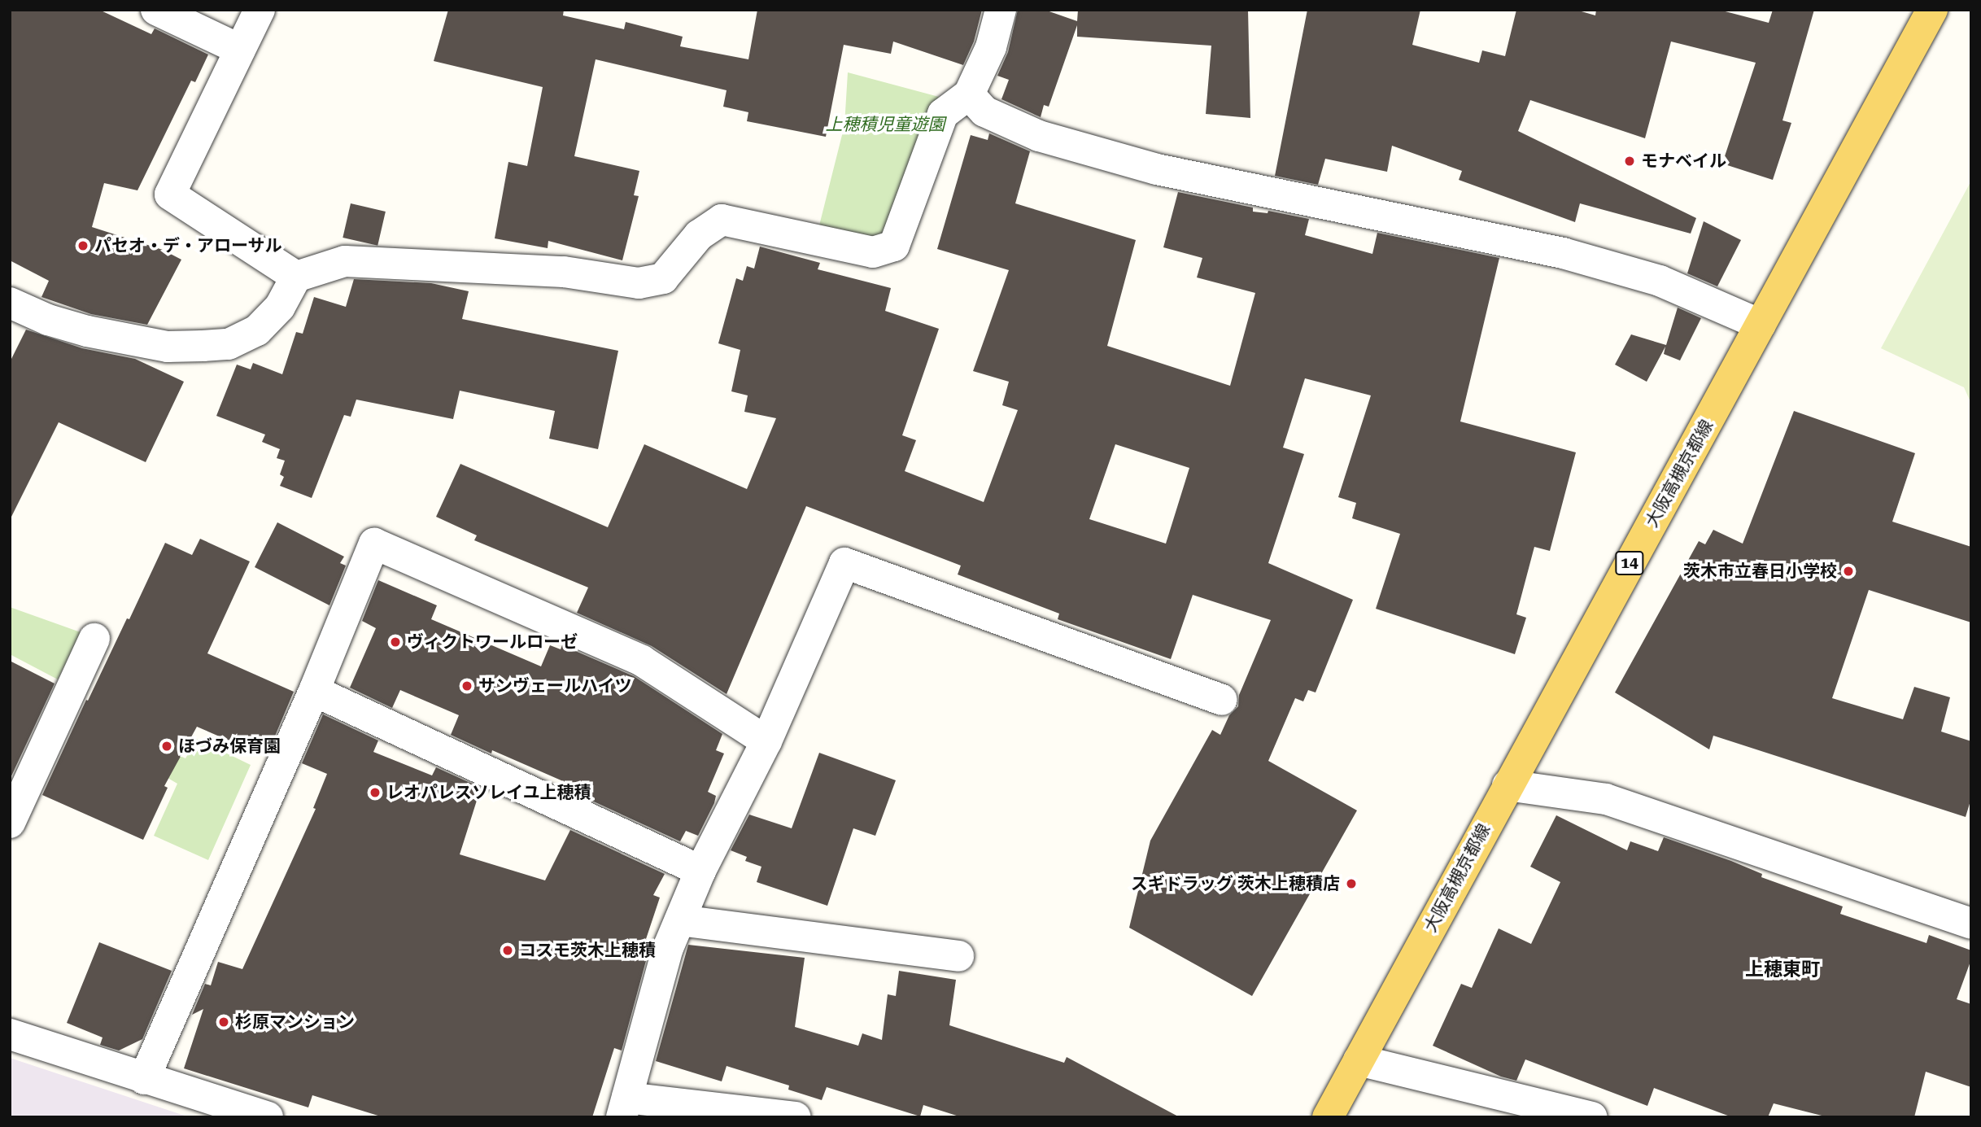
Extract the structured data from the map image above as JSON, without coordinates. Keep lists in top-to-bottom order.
{
  "streets": {
    "main road": ["大阪高槻京都線", "14"]
  },
  "districts": ["上穂東町"],
  "parks": ["上穂積児童遊園"],
  "places": [
    "モナベイル",
    "パセオ・デ・アローサル",
    "茨木市立春日小学校",
    "ヴィクトワールローゼ",
    "サンヴェールハイツ",
    "ほづみ保育園",
    "レオパレスソレイユ上穂積",
    "スギドラッグ 茨木上穂積店",
    "コスモ茨木上穂積",
    "杉原マンション"
  ]
}
